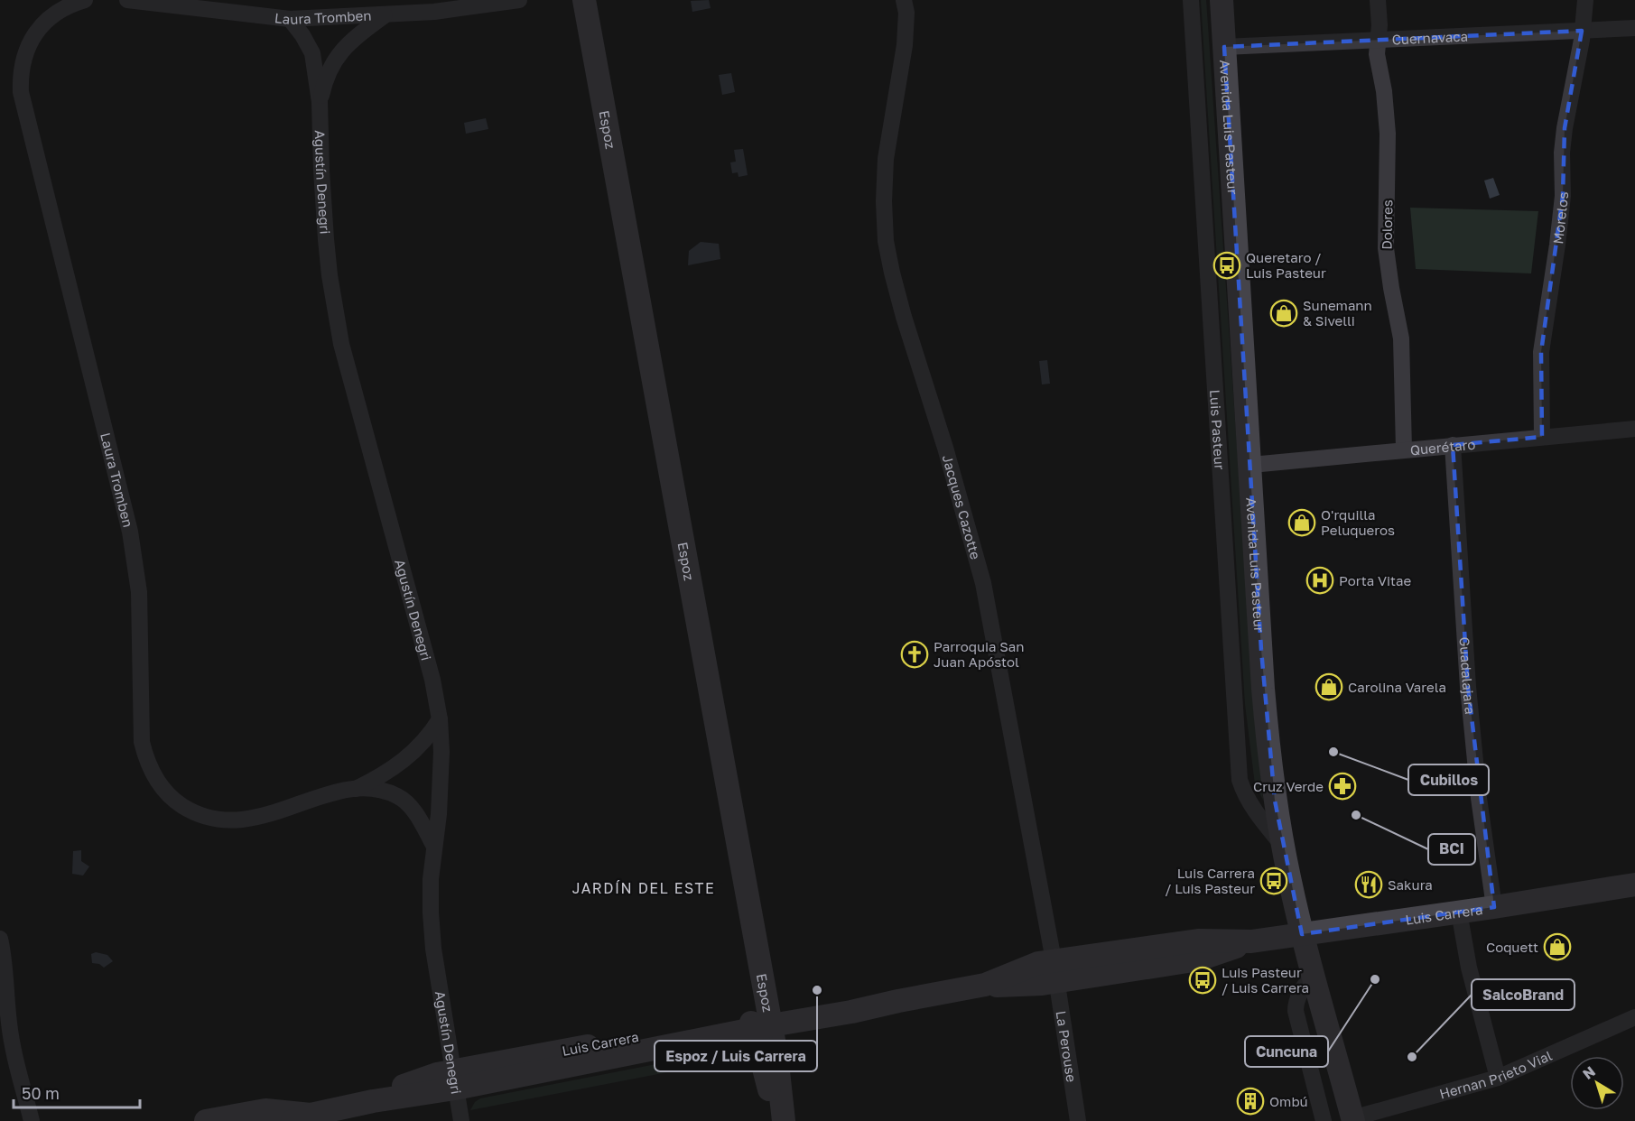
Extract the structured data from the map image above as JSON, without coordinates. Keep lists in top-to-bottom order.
{
  "streets": {
    "street": [
      "Laura Tromben",
      "Cuernavaca",
      "Avenida Luis Pasteur",
      "Espoz",
      "Agustín Denegri",
      "Morelos",
      "Dolores",
      "Luis Pasteur",
      "Querétaro",
      "Jacques Cazotte",
      "Guadalajara",
      "Luis Carrera",
      "La Perouse",
      "Hernan Prieto Vial"
    ]
  },
  "crossings": [
    ["Laura Tromben", "Agustín Denegri"],
    ["Cuernavaca", "Avenida Luis Pasteur"],
    ["Cuernavaca", "Morelos"],
    ["Cuernavaca", "Dolores"],
    ["Avenida Luis Pasteur", "Luis Pasteur"],
    ["Avenida Luis Pasteur", "Querétaro"],
    ["Avenida Luis Pasteur", "Luis Carrera"],
    ["Avenida Luis Pasteur", "Hernan Prieto Vial"],
    ["Espoz", "Luis Carrera"],
    ["Agustín Denegri", "Luis Carrera"],
    ["Morelos", "Querétaro"],
    ["Dolores", "Querétaro"],
    ["Querétaro", "Guadalajara"],
    ["Jacques Cazotte", "Luis Carrera"],
    ["Jacques Cazotte", "La Perouse"],
    ["Guadalajara", "Luis Carrera"],
    ["Luis Carrera", "La Perouse"]
  ],
  "districts": ["JARDÍN DEL ESTE"],
  "places": {
    "bus stop": ["Queretaro / Luis Pasteur", "Luis Carrera / Luis Pasteur", "Luis Pasteur / Luis Carrera"],
    "shop": [
      "Sunemann & Sivelli",
      "O'rquilla Peluqueros",
      "Carolina Varela",
      "Coquett"
    ],
    "hospital": ["Porta Vitae"],
    "church": ["Parroquia San Juan Apóstol"],
    "other": [
      "Cubillos",
      "BCI",
      "Cuncuna",
      "Espoz / Luis Carrera",
      "SalcoBrand"
    ],
    "pharmacy": ["Cruz Verde"],
    "restaurant": ["Sakura"],
    "building": ["Ombú"]
  },
  "scale_bar": "50 m",
  "north": "top left"
}
